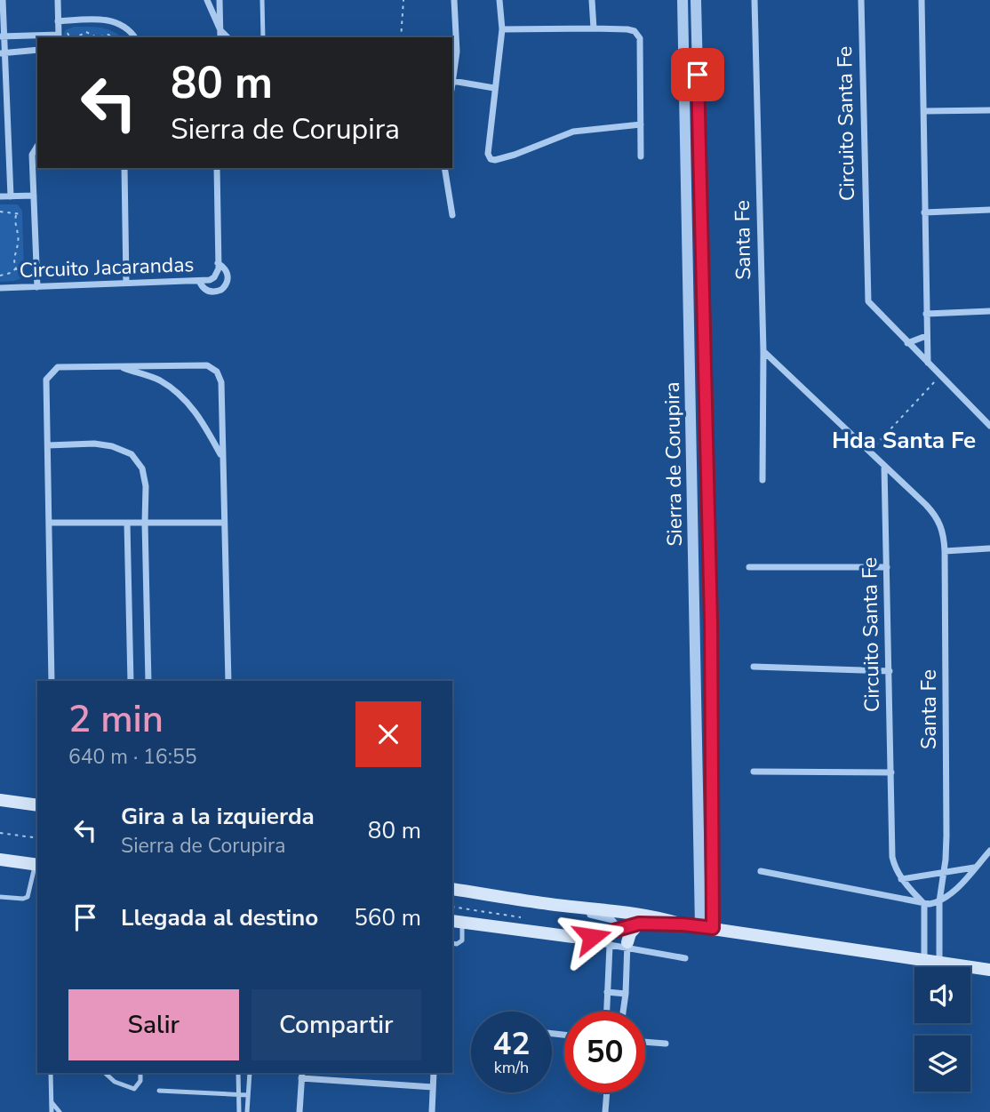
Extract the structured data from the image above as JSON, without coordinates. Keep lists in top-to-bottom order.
{
  "streets": {
    "street": [
      "Circuito Santa Fe",
      "Santa Fe",
      "Circuito Jacarandas",
      "Sierra de Corupira"
    ]
  },
  "crossings": [
    ["Circuito Santa Fe", "Santa Fe"]
  ],
  "districts": ["Hda Santa Fe"],
  "page": {
    "turn": ["80 m", "Sierra de Corupira"],
    "heading": ["2 min", "640 m · 16:55"],
    "list": [
      {
        "name": "Gira a la izquierda",
        "note": "Sierra de Corupira",
        "value": "80 m"
      },
      {
        "name": "Llegada al destino",
        "value": "560 m"
      }
    ],
    "buttons": ["Salir", "Compartir"],
    "speed": "42 km/h",
    "limit": "50"
  }
}
